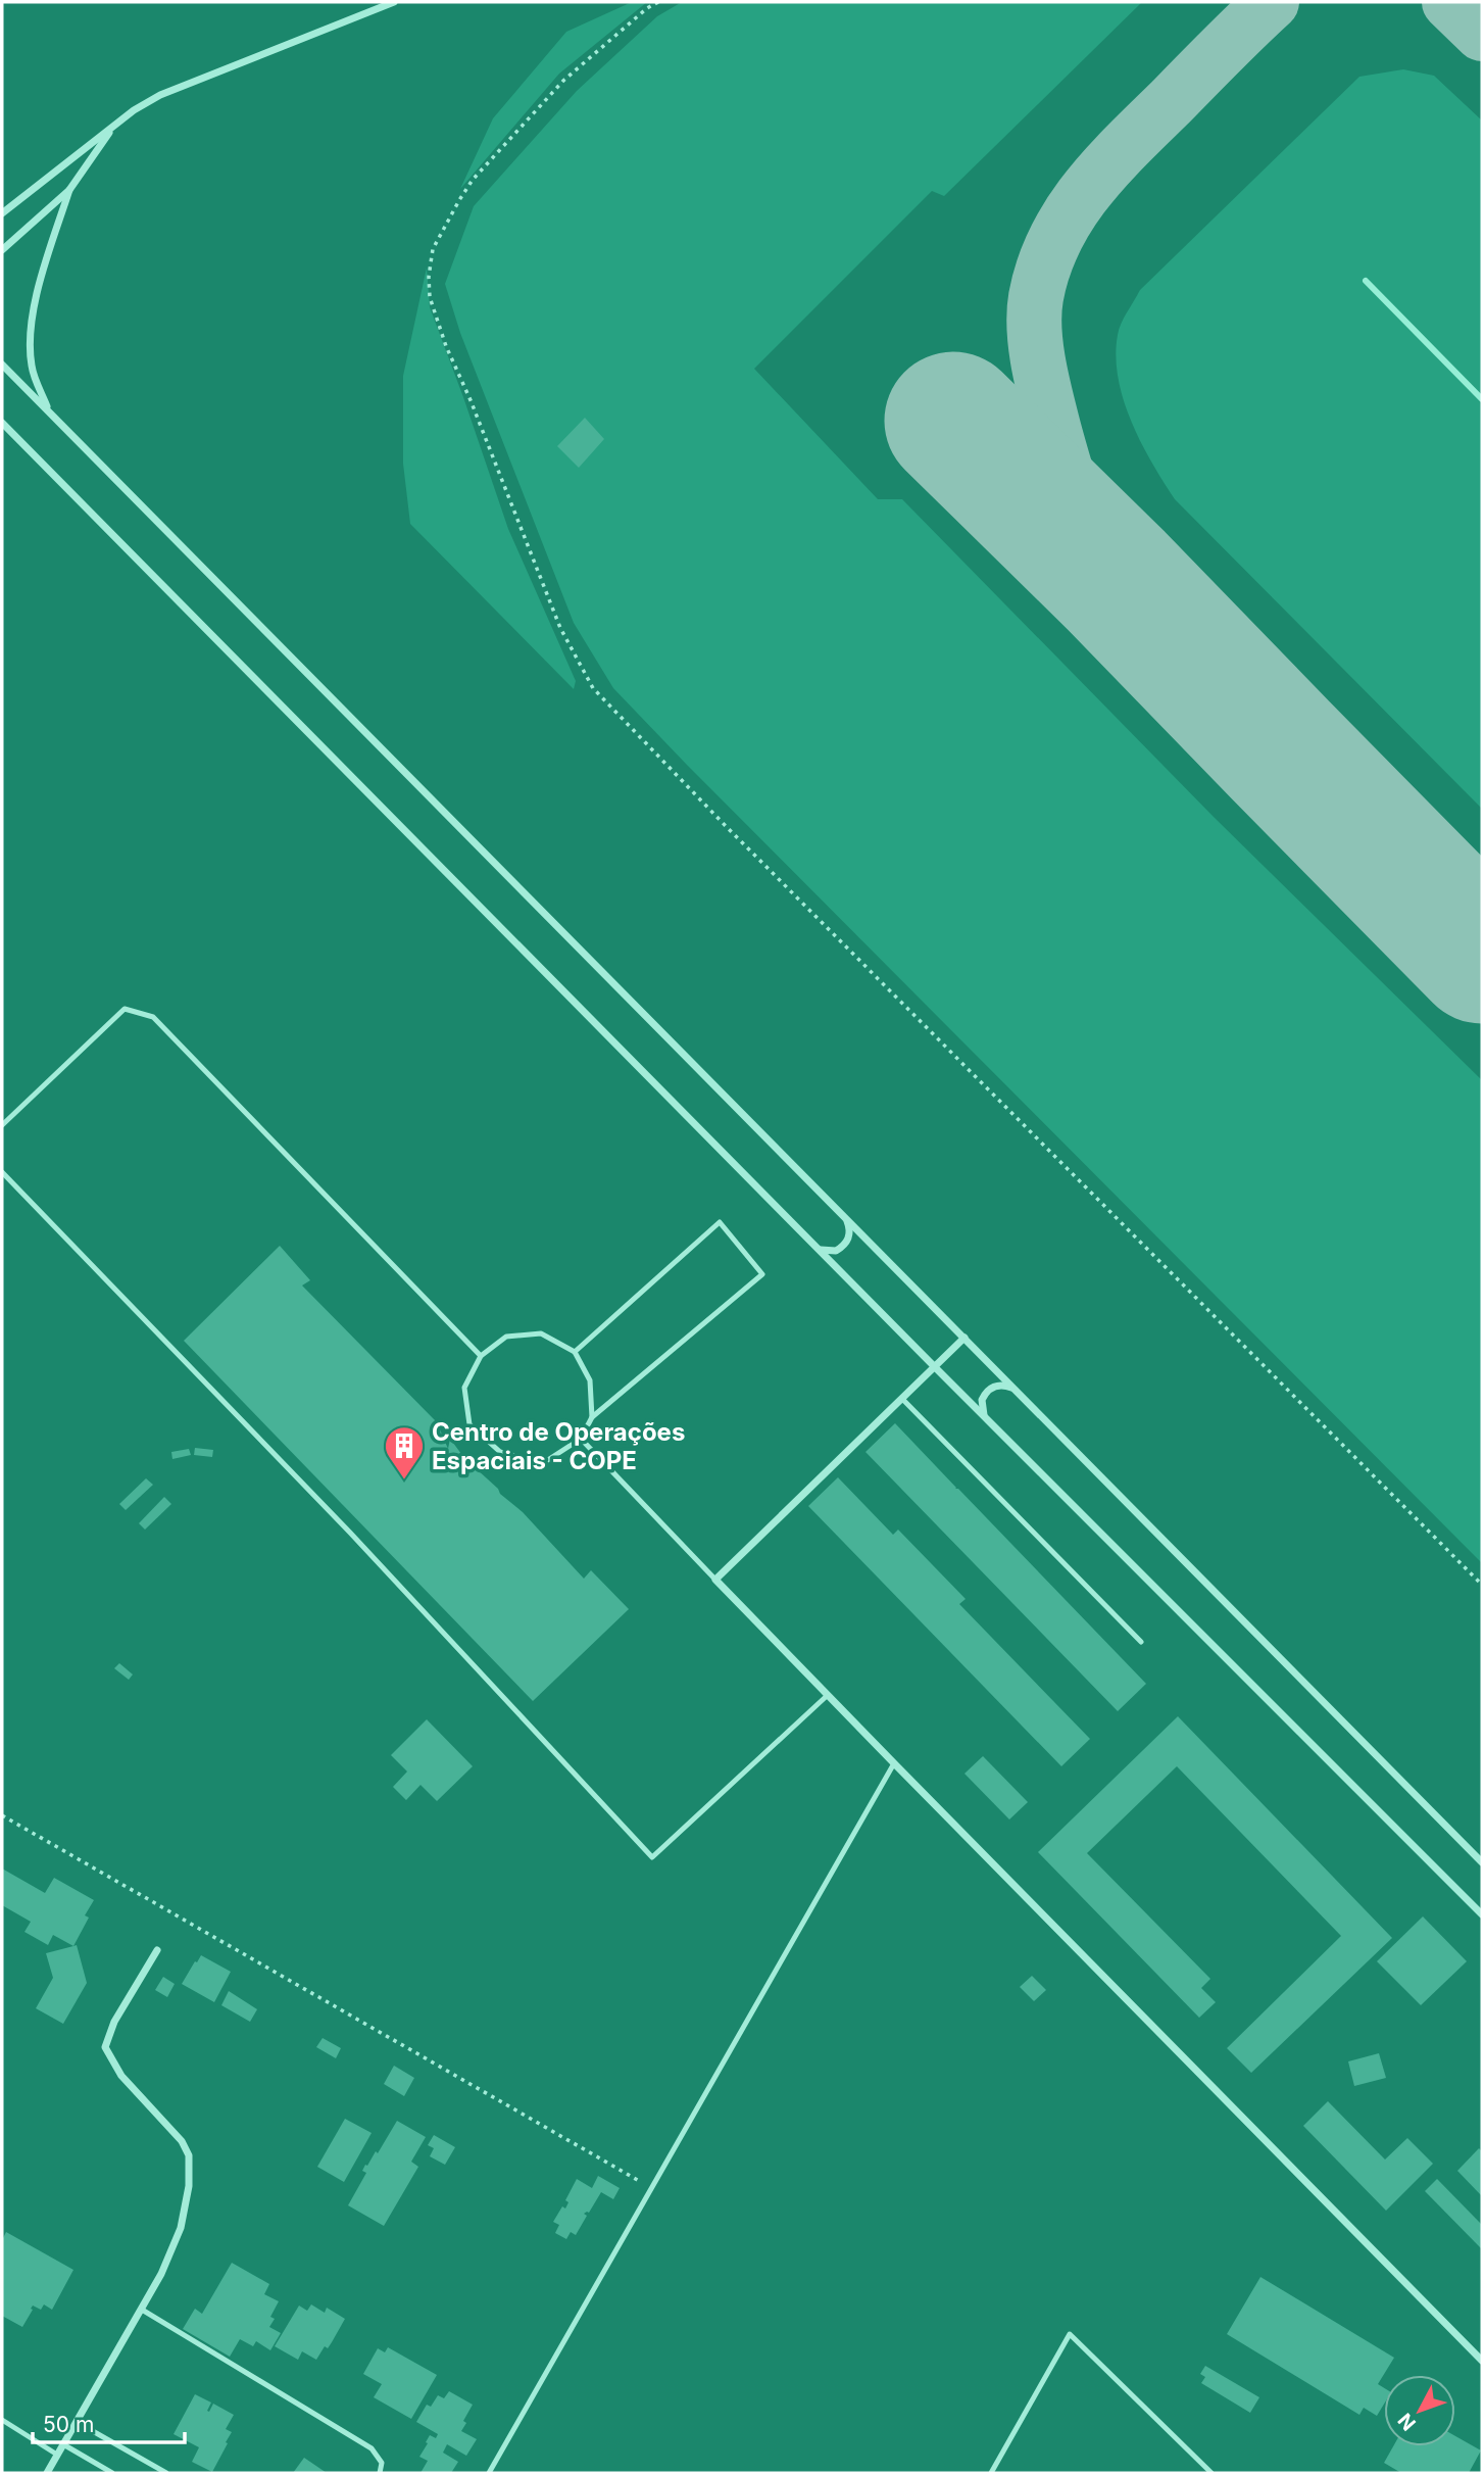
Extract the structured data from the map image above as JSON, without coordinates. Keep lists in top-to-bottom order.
{
  "places": {
    "building": ["Centro de Operações Espaciais - COPE"]
  },
  "scale_bar": "50 m",
  "north": "bottom left"
}
